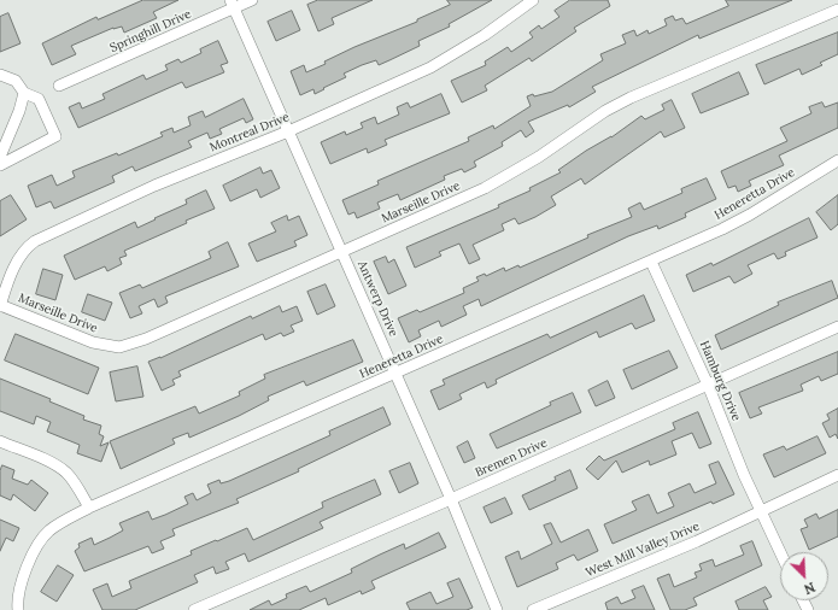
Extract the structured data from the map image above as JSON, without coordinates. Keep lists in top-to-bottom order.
{
  "streets": {
    "street": [
      "Springhill Drive",
      "Montreal Drive",
      "Heneretta Drive",
      "Marseille Drive",
      "Antwerp Drive",
      "Hamburg Drive",
      "Bremen Drive",
      "West Mill Valley Drive"
    ]
  },
  "crossings": [
    ["Springhill Drive", "Antwerp Drive"],
    ["Montreal Drive", "Marseille Drive"],
    ["Montreal Drive", "Antwerp Drive"],
    ["Heneretta Drive", "Antwerp Drive"],
    ["Heneretta Drive", "Hamburg Drive"],
    ["Marseille Drive", "Antwerp Drive"],
    ["Antwerp Drive", "Bremen Drive"],
    ["Hamburg Drive", "Bremen Drive"],
    ["Hamburg Drive", "West Mill Valley Drive"]
  ],
  "north": "bottom right"
}
